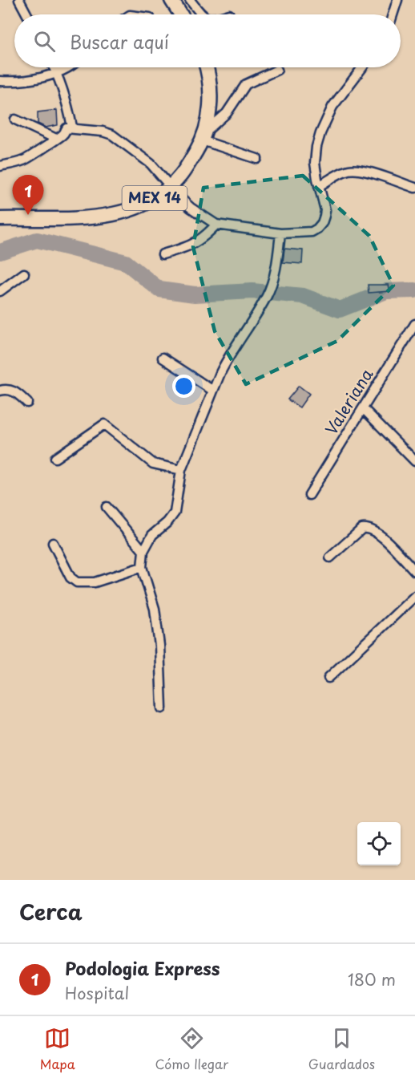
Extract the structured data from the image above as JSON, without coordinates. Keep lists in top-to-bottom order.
{
  "streets": {
    "main road": ["MEX 14"],
    "street": ["Valeriana"]
  },
  "page": {
    "search": "Buscar aquí",
    "pins": "1",
    "heading": "Cerca",
    "list": [
      {
        "mark": "1",
        "name": "Podologia Express",
        "note": "Hospital",
        "value": "180 m"
      }
    ],
    "nav": ["Mapa", "Cómo llegar", "Guardados"]
  }
}
